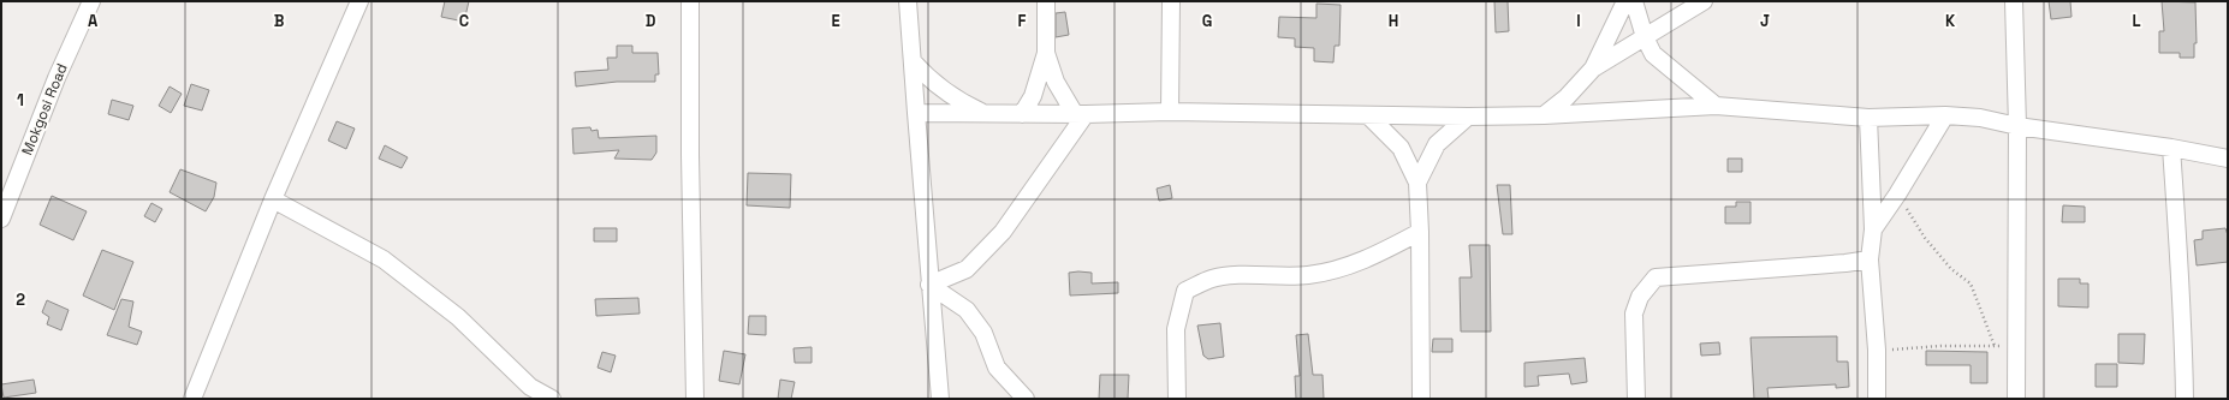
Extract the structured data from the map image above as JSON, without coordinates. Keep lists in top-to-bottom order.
{
  "streets": {
    "street": ["Mokgosi Road"]
  },
  "grid": {
    "columns": [
      "A",
      "B",
      "C",
      "D",
      "E",
      "F",
      "G",
      "H",
      "I",
      "J",
      "K",
      "L"
    ],
    "rows": ["1", "2"]
  }
}
